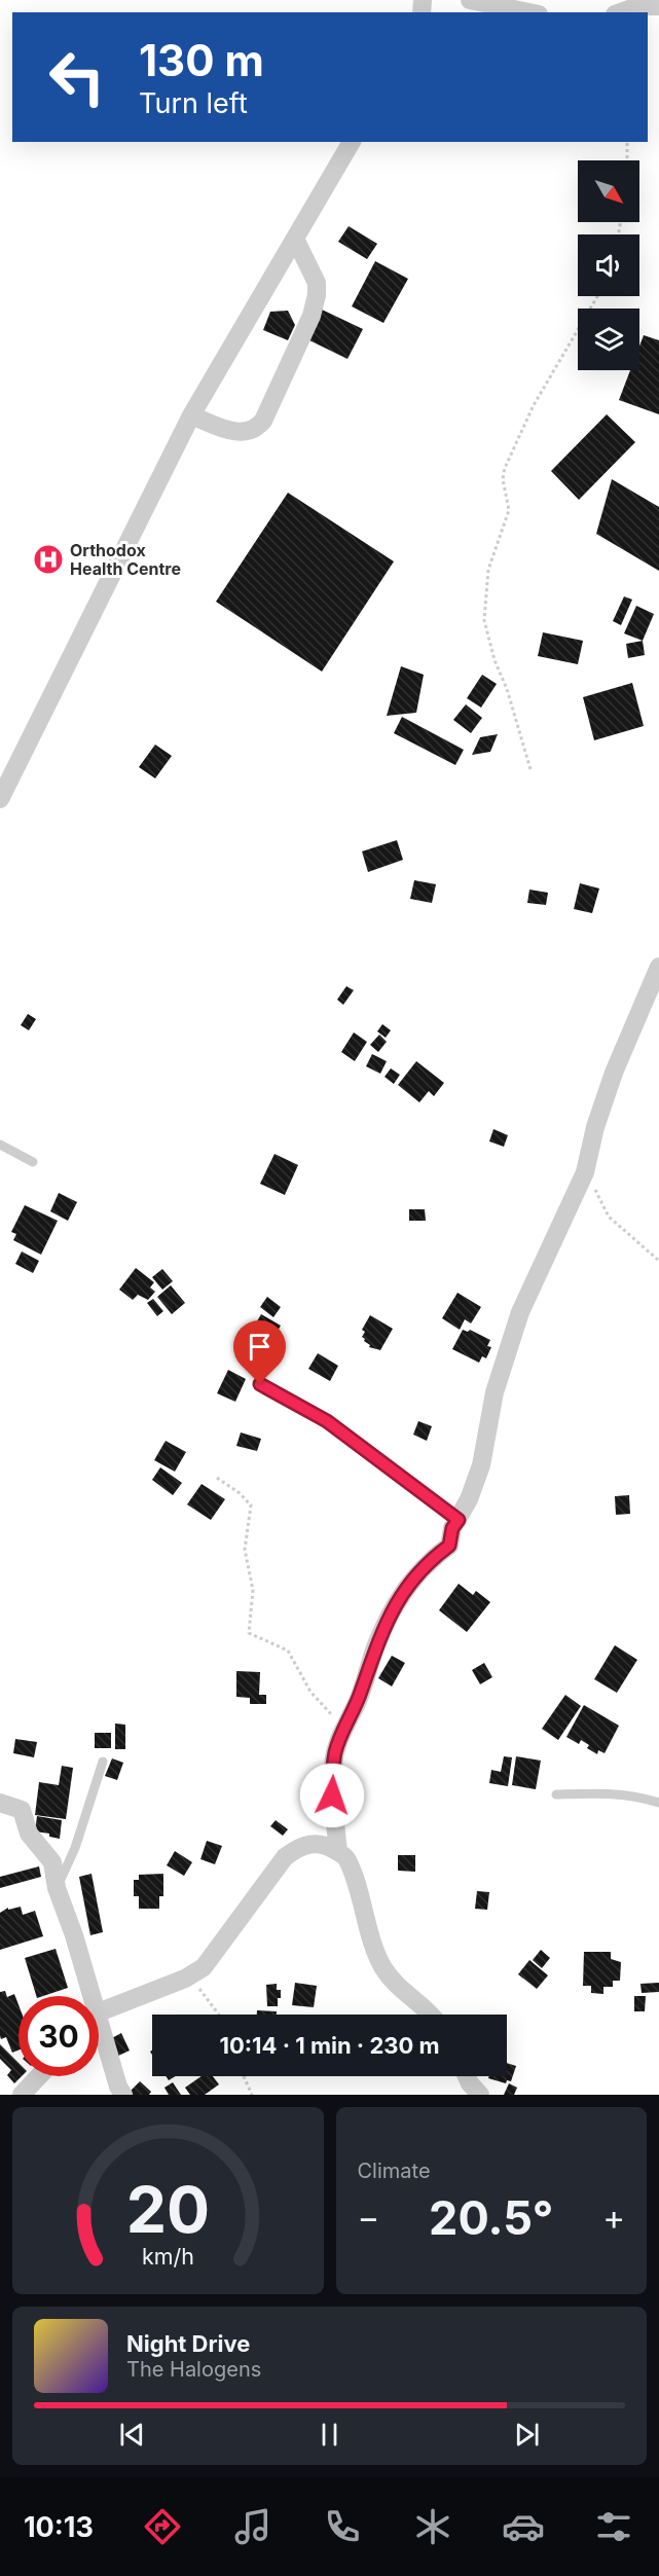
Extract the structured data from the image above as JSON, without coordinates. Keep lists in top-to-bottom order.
{
  "places": {
    "hospital": ["Orthodox Health Centre"]
  },
  "north": "bottom right",
  "page": {
    "turn": ["130 m", "Turn left"],
    "limit": "30",
    "trip": "10:14 · 1 min · 230 m",
    "tile": "Climate",
    "heat": ["−", "20.5°", "+"],
    "song": ["Night Drive", "The Halogens"],
    "tabs": "10:13",
    "gauge": ["20", "km/h"]
  }
}
